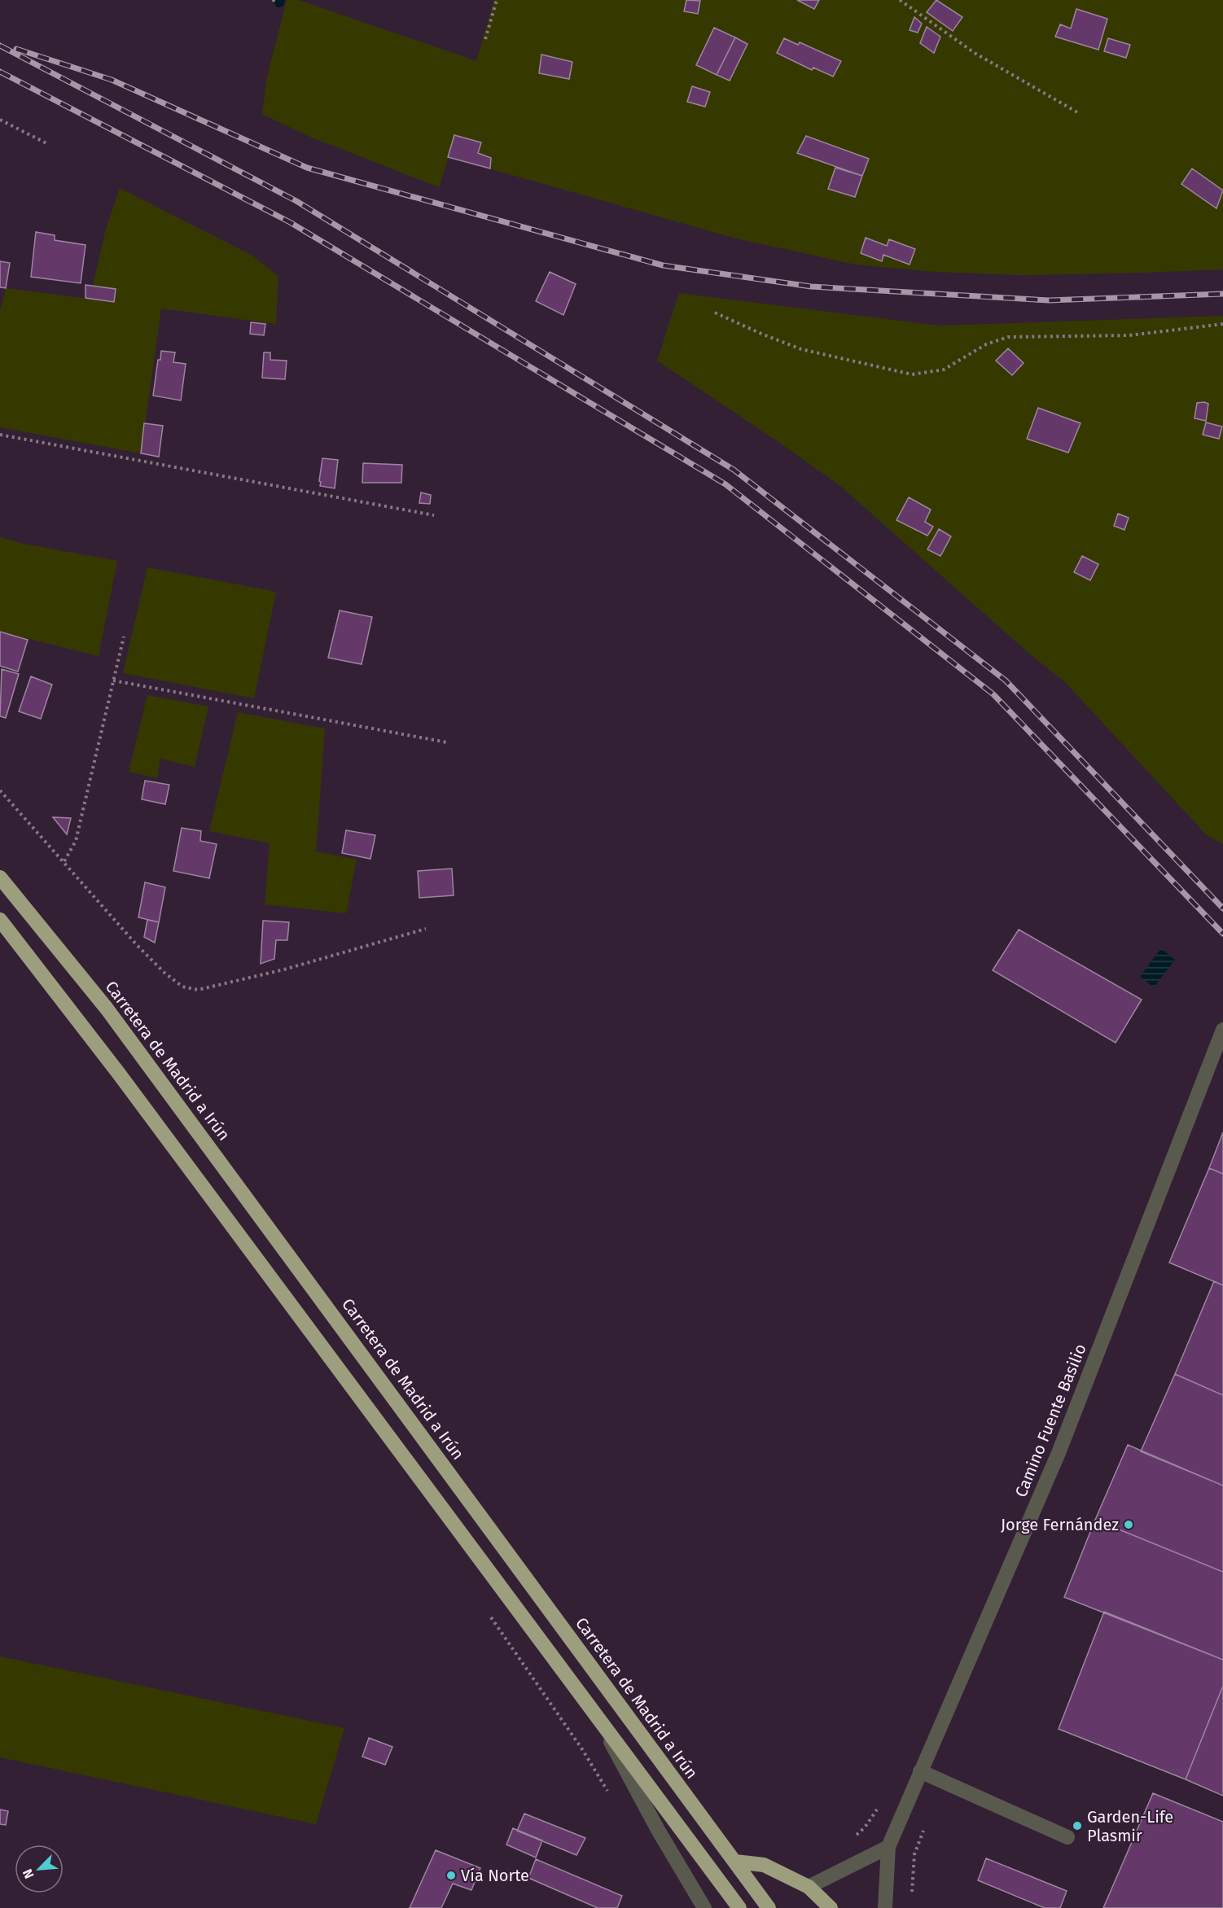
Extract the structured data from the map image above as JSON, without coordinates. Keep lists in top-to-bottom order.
{
  "streets": {
    "highway": ["Carretera de Madrid a Irún"],
    "street": ["Camino Fuente Basilio"]
  },
  "places": ["Jorge Fernández", "Garden-Life Plasmir", "Vía Norte"],
  "north": "bottom left"
}
